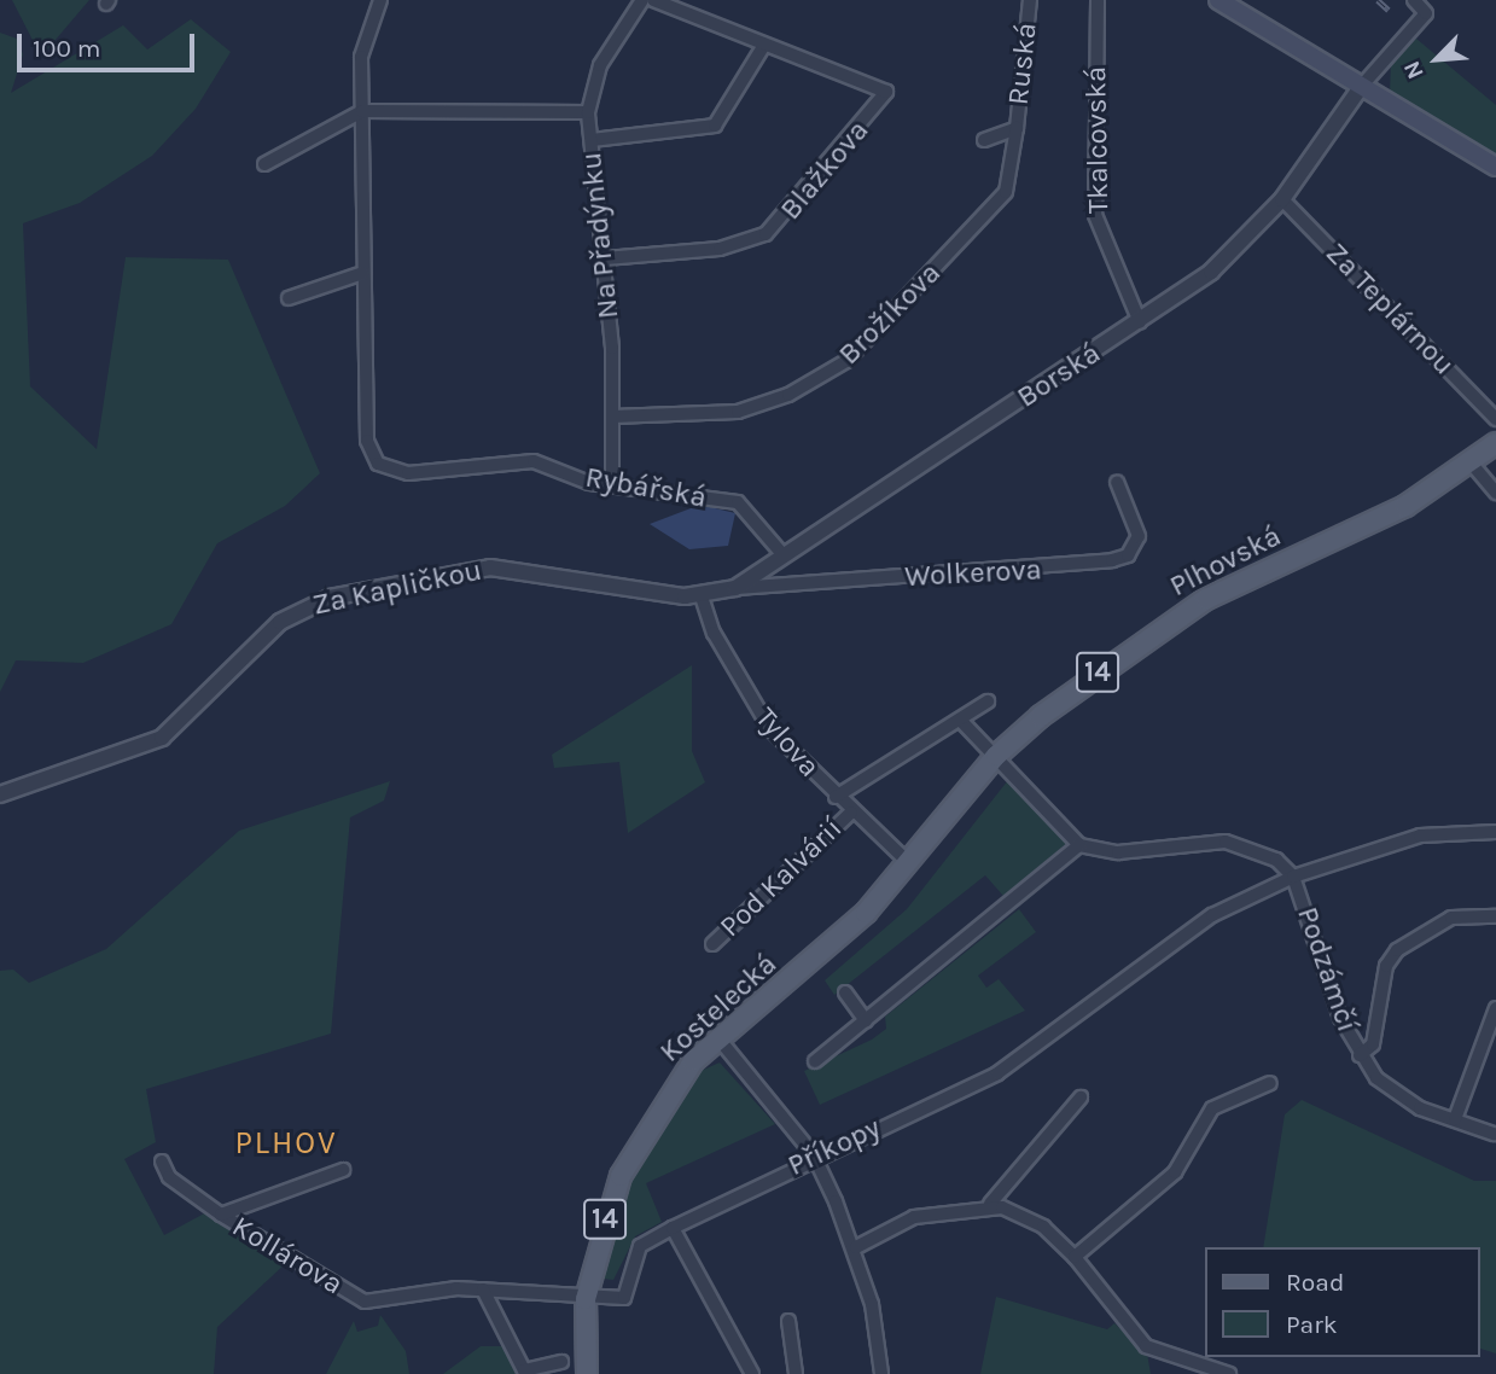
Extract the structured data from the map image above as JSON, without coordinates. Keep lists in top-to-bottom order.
{
  "streets": {
    "main road": ["Plhovská", "14", "Kostelecká"],
    "street": [
      "Ruská",
      "Tkalcovská",
      "Blažkova",
      "Na Přadýnku",
      "Za Teplárnou",
      "Brožíkova",
      "Borská",
      "Rybářská",
      "Wolkerova",
      "Za Kapličkou",
      "Tylova",
      "Pod Kalvárií",
      "Podzámčí",
      "Příkopy",
      "Kollárova"
    ]
  },
  "crossings": [
    ["Ruská", "Brožíkova"],
    ["Tkalcovská", "Borská"],
    ["Blažkova", "Na Přadýnku"],
    ["Na Přadýnku", "Brožíkova"],
    ["Na Přadýnku", "Rybářská"],
    ["Za Teplárnou", "Borská"],
    ["Borská", "Rybářská"],
    ["Borská", "Wolkerova"],
    ["Borská", "Za Kapličkou"],
    ["Borská", "Tylova"],
    ["Plhovská", "14"],
    ["Za Kapličkou", "Tylova"],
    ["14", "Tylova"],
    ["14", "Kostelecká"],
    ["Tylova", "Pod Kalvárií"],
    ["Tylova", "Kostelecká"],
    ["Podzámčí", "Příkopy"],
    ["Kostelecká", "Příkopy"],
    ["Kostelecká", "Kollárova"],
    ["Příkopy", "Kollárova"]
  ],
  "districts": ["PLHOV"],
  "legend": ["Road", "Park"],
  "scale_bar": "100 m",
  "north": "bottom left"
}
